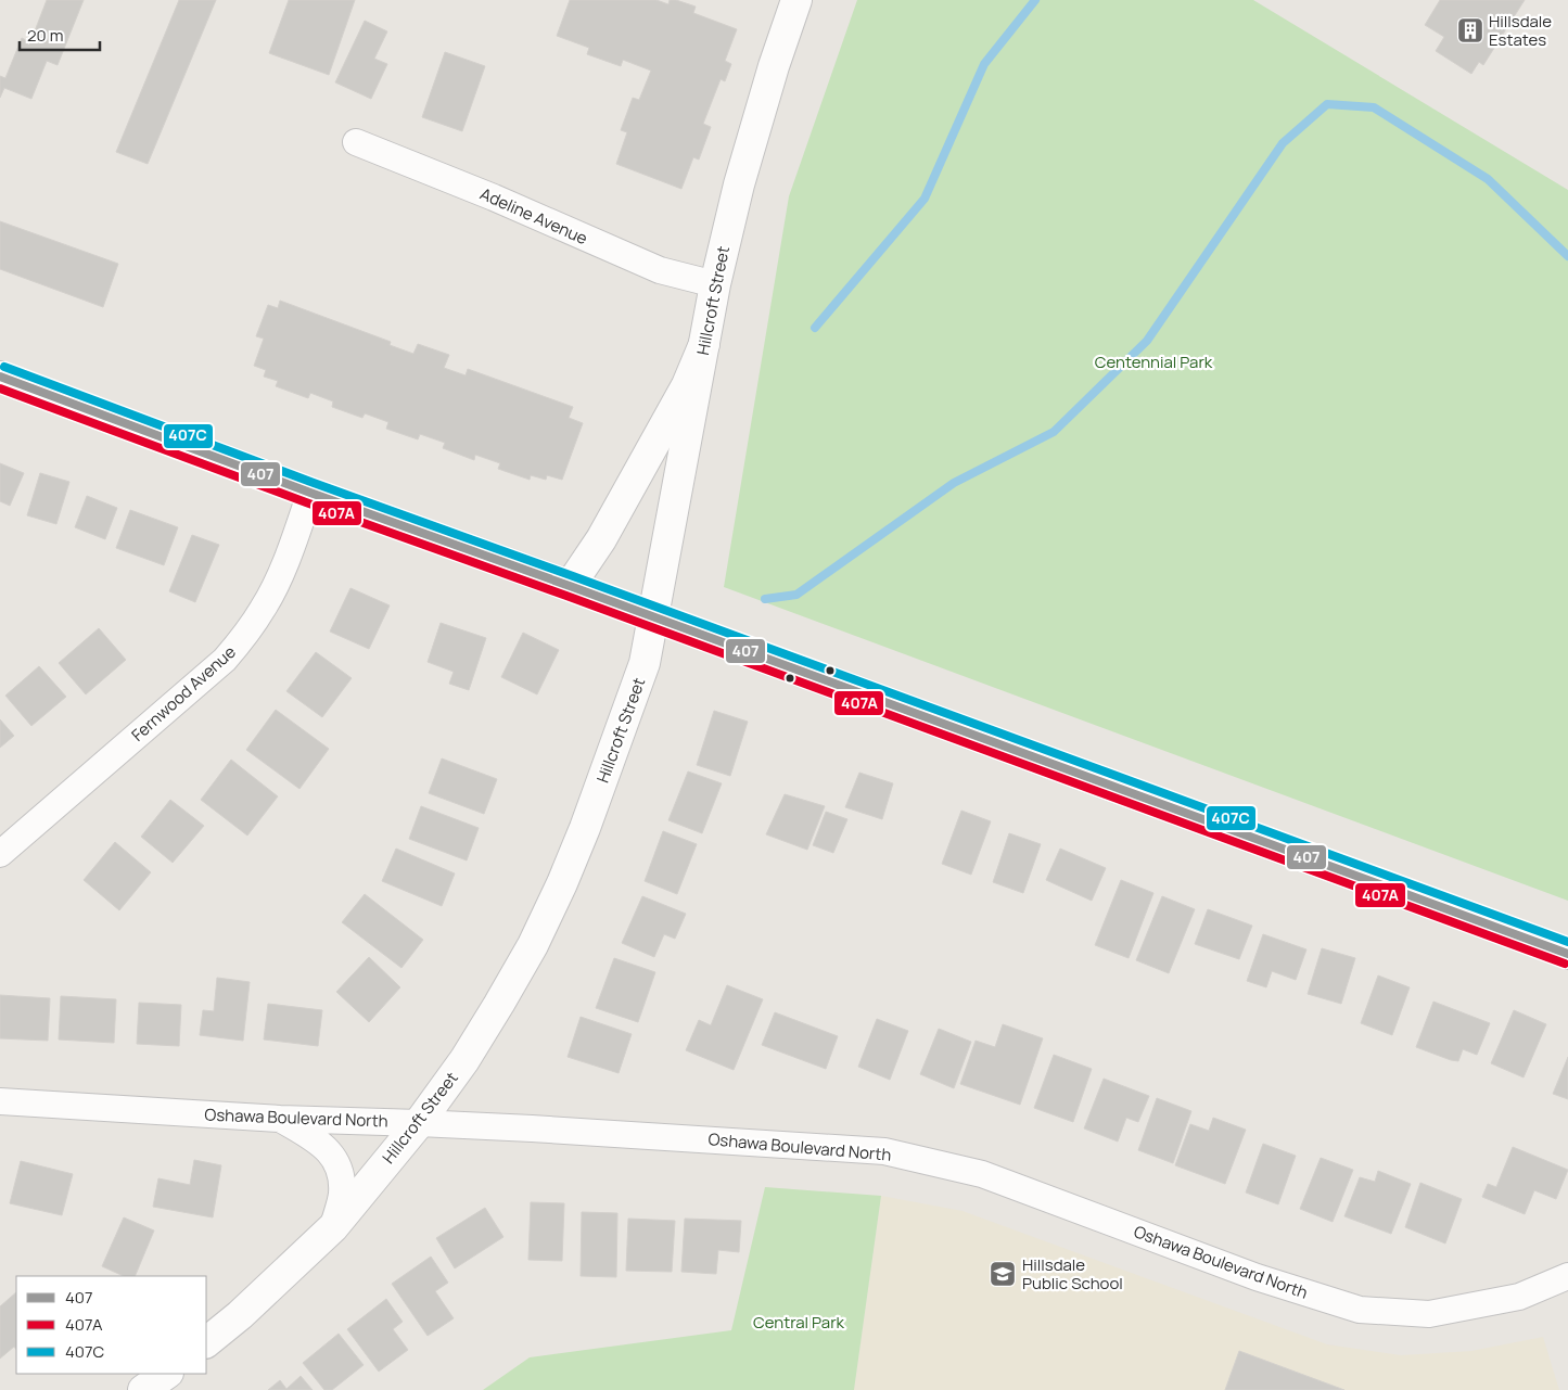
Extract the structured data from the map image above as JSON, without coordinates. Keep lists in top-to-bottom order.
{
  "streets": {
    "main road": ["Hillcroft Street"],
    "street": ["Adeline Avenue", "Fernwood Avenue", "Oshawa Boulevard North"]
  },
  "crossings": [
    ["Adeline Avenue", "Hillcroft Street"],
    ["Hillcroft Street", "Oshawa Boulevard North"]
  ],
  "parks": ["Centennial Park", "Central Park"],
  "places": {
    "building": ["Hillsdale Estates"],
    "school or university": ["Hillsdale Public School"]
  },
  "lines": ["transit line 407C", "transit line 407", "transit line 407A"],
  "legend": ["407", "407A", "407C"],
  "scale_bar": "20 m"
}
